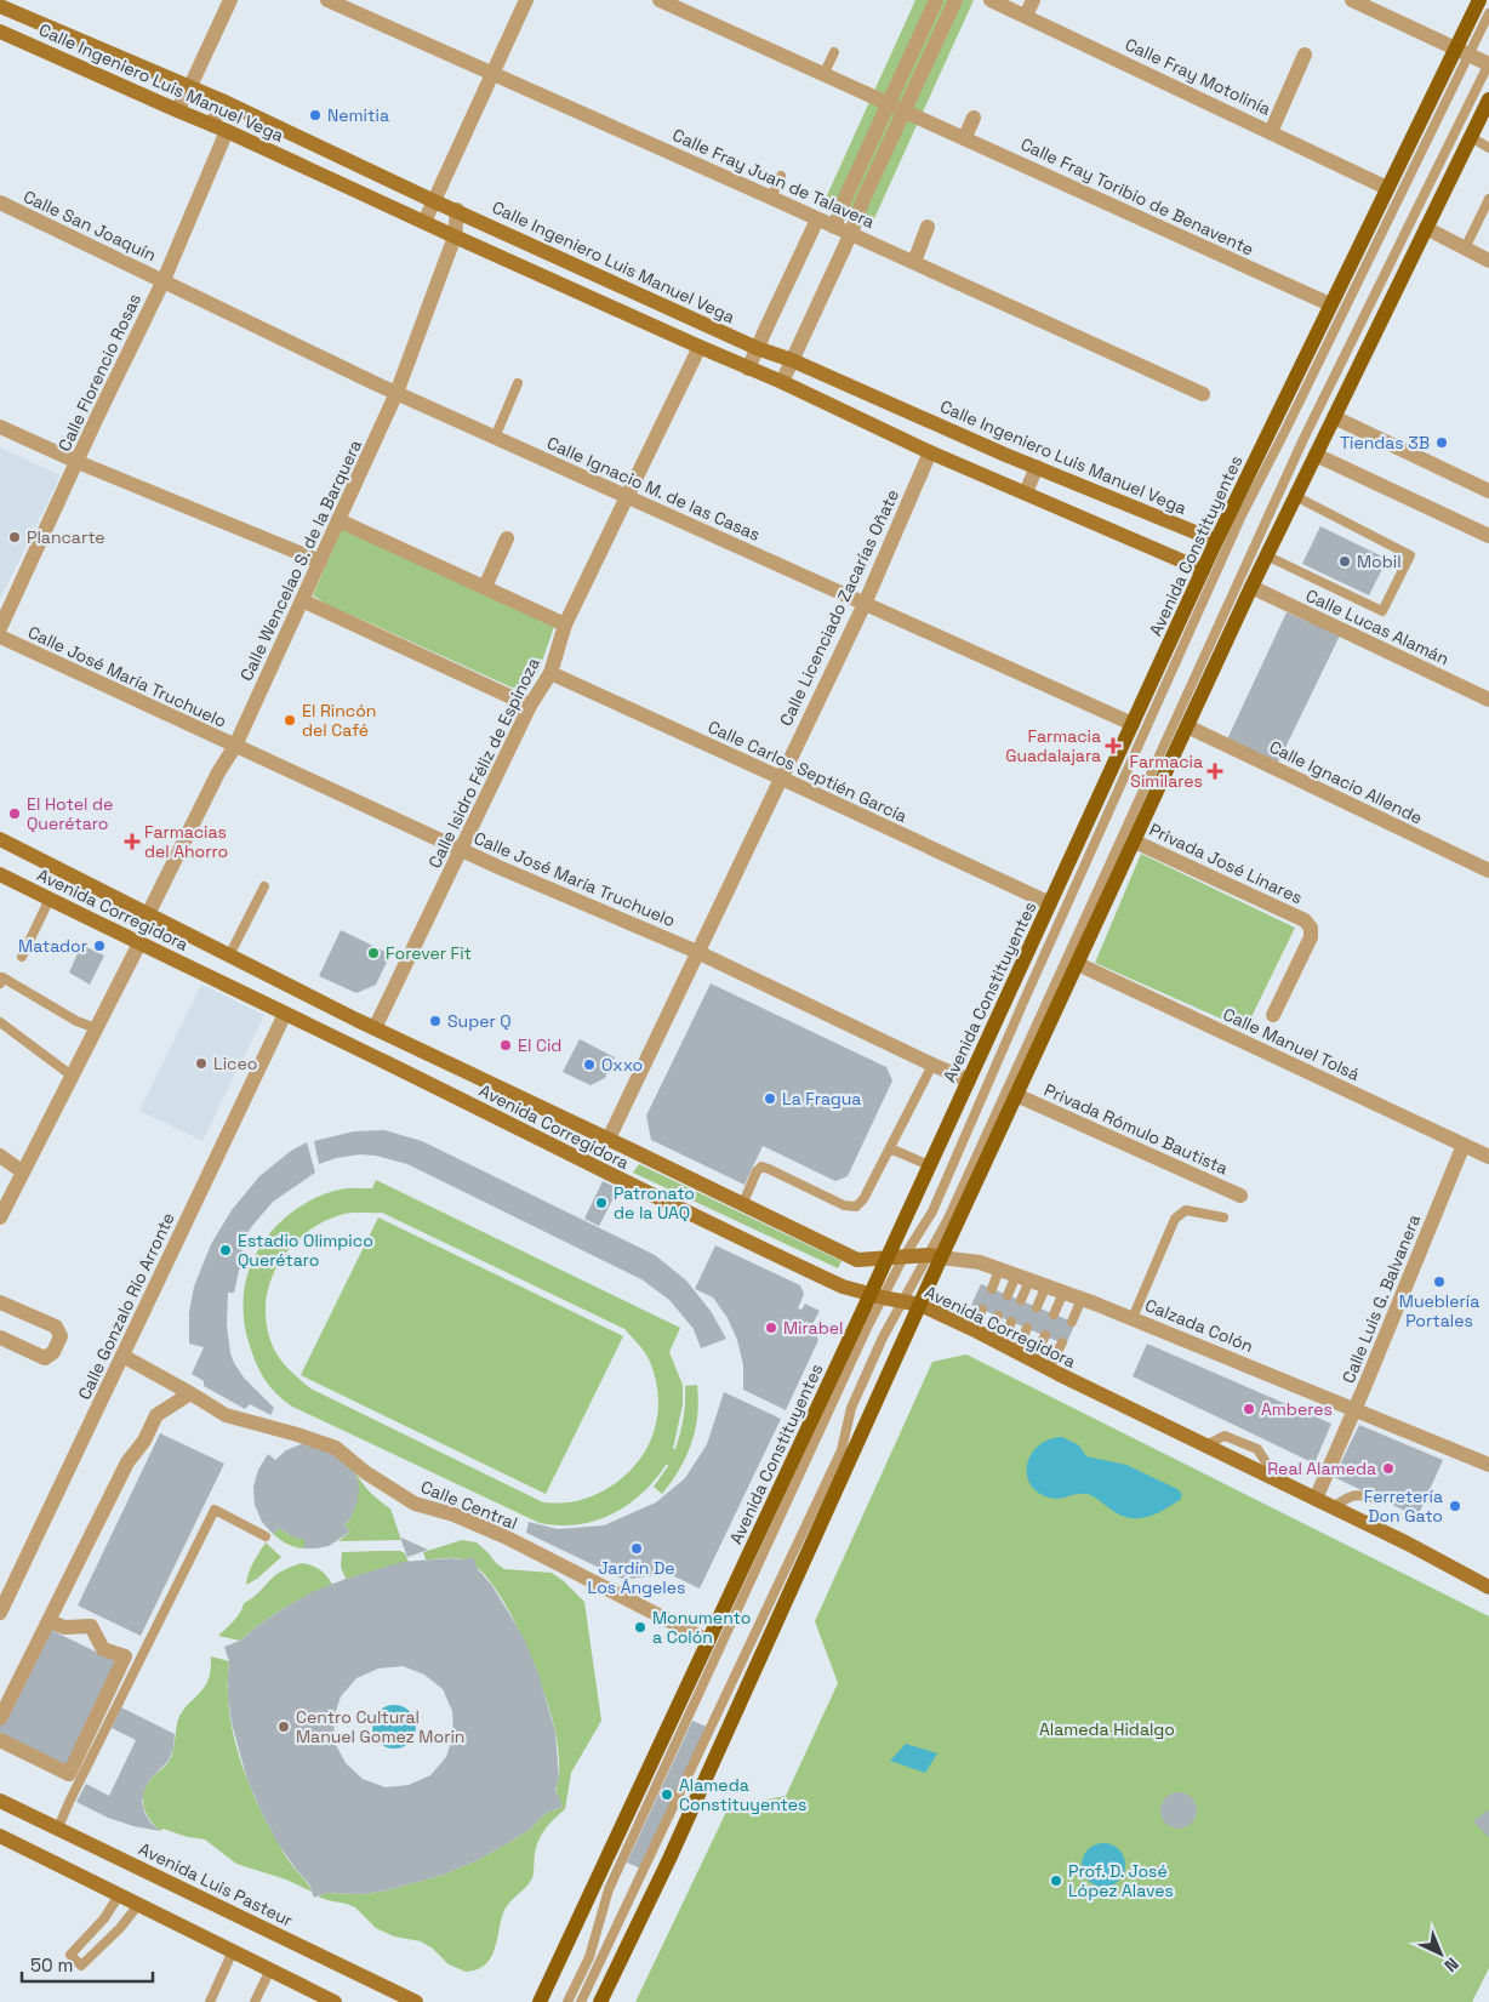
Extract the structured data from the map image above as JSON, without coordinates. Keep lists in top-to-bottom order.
{
  "streets": {
    "main road": [
      "Calle Ingeniero Luis Manuel Vega",
      "Avenida Constituyentes",
      "Avenida Corregidora",
      "Calzada Colón",
      "Avenida Luis Pasteur"
    ],
    "street": [
      "Calle Fray Motolinía",
      "Calle Fray Juan de Talavera",
      "Calle Fray Toribio de Benavente",
      "Calle San Joaquín",
      "Calle Florencio Rosas",
      "Calle Ignacio M. de las Casas",
      "Calle Wencelao S. de la Barquera",
      "Calle Licenciado Zacarías Oñate",
      "Calle Lucas Alamán",
      "Calle José María Truchuelo",
      "Calle Isidro Féliz de Espinoza",
      "Calle Carlos Septién García",
      "Calle Ignacio Allende",
      "Privada José Linares",
      "Calle Manuel Tolsá",
      "Privada Rómulo Bautista",
      "Calle Luis G. Balvanera",
      "Calle Gonzalo Río Arronte",
      "Calle Central"
    ]
  },
  "crossings": [
    ["Calle Fray Motolinía", "Avenida Constituyentes"],
    ["Calle Ingeniero Luis Manuel Vega", "Calle Florencio Rosas"],
    ["Calle Ingeniero Luis Manuel Vega", "Avenida Constituyentes"],
    ["Calle Ingeniero Luis Manuel Vega", "Calle Wencelao S. de la Barquera"],
    ["Calle Ingeniero Luis Manuel Vega", "Calle Licenciado Zacarías Oñate"],
    ["Calle Ingeniero Luis Manuel Vega", "Calle Isidro Féliz de Espinoza"],
    ["Calle Fray Toribio de Benavente", "Avenida Constituyentes"],
    ["Calle San Joaquín", "Calle Florencio Rosas"],
    ["Calle San Joaquín", "Calle Ignacio M. de las Casas"],
    ["Calle Florencio Rosas", "Calle Ignacio M. de las Casas"],
    ["Calle Ignacio M. de las Casas", "Avenida Constituyentes"],
    ["Calle Ignacio M. de las Casas", "Calle Wencelao S. de la Barquera"],
    ["Calle Ignacio M. de las Casas", "Calle Licenciado Zacarías Oñate"],
    ["Calle Ignacio M. de las Casas", "Calle Isidro Féliz de Espinoza"],
    ["Avenida Constituyentes", "Calle José María Truchuelo"],
    ["Avenida Constituyentes", "Calle Carlos Septién García"],
    ["Avenida Constituyentes", "Avenida Corregidora"],
    ["Avenida Constituyentes", "Calzada Colón"],
    ["Avenida Constituyentes", "Calle Central"],
    ["Calle Wencelao S. de la Barquera", "Calle José María Truchuelo"],
    ["Calle Wencelao S. de la Barquera", "Avenida Corregidora"],
    ["Calle Licenciado Zacarías Oñate", "Calle José María Truchuelo"],
    ["Calle Licenciado Zacarías Oñate", "Calle Carlos Septién García"],
    ["Calle Licenciado Zacarías Oñate", "Avenida Corregidora"],
    ["Calle José María Truchuelo", "Calle Isidro Féliz de Espinoza"],
    ["Calle Isidro Féliz de Espinoza", "Calle Carlos Septién García"],
    ["Calle Isidro Féliz de Espinoza", "Avenida Corregidora"],
    ["Avenida Corregidora", "Calle Luis G. Balvanera"],
    ["Avenida Corregidora", "Calle Gonzalo Río Arronte"],
    ["Avenida Corregidora", "Calzada Colón"],
    ["Calle Manuel Tolsá", "Calle Luis G. Balvanera"],
    ["Calle Luis G. Balvanera", "Calzada Colón"],
    ["Calle Gonzalo Río Arronte", "Calle Central"]
  ],
  "parks": ["Alameda Hidalgo"],
  "places": {
    "other": [
      "Nemitia",
      "Tiendas 3B",
      "Plancarte",
      "Mobil",
      "El Rincón del Café",
      "El Hotel de Querétaro",
      "Matador",
      "Forever Fit",
      "Super Q",
      "El Cid",
      "Liceo",
      "Oxxo",
      "La Fragua",
      "Patronato de la UAQ",
      "Estadio Olimpico Querétaro",
      "Mueblería Portales",
      "Mirabel",
      "Amberes",
      "Real Alameda",
      "Ferretería Don Gato",
      "Jardín De Los Ángeles",
      "Monumento a Colón",
      "Centro Cultural Manuel Gomez Morin",
      "Alameda Constituyentes",
      "Prof. D. José López Alaves"
    ],
    "health": ["Farmacia Guadalajara", "Farmacia Similares", "Farmacias del Ahorro"]
  },
  "scale_bar": "50 m",
  "north": "bottom right"
}
